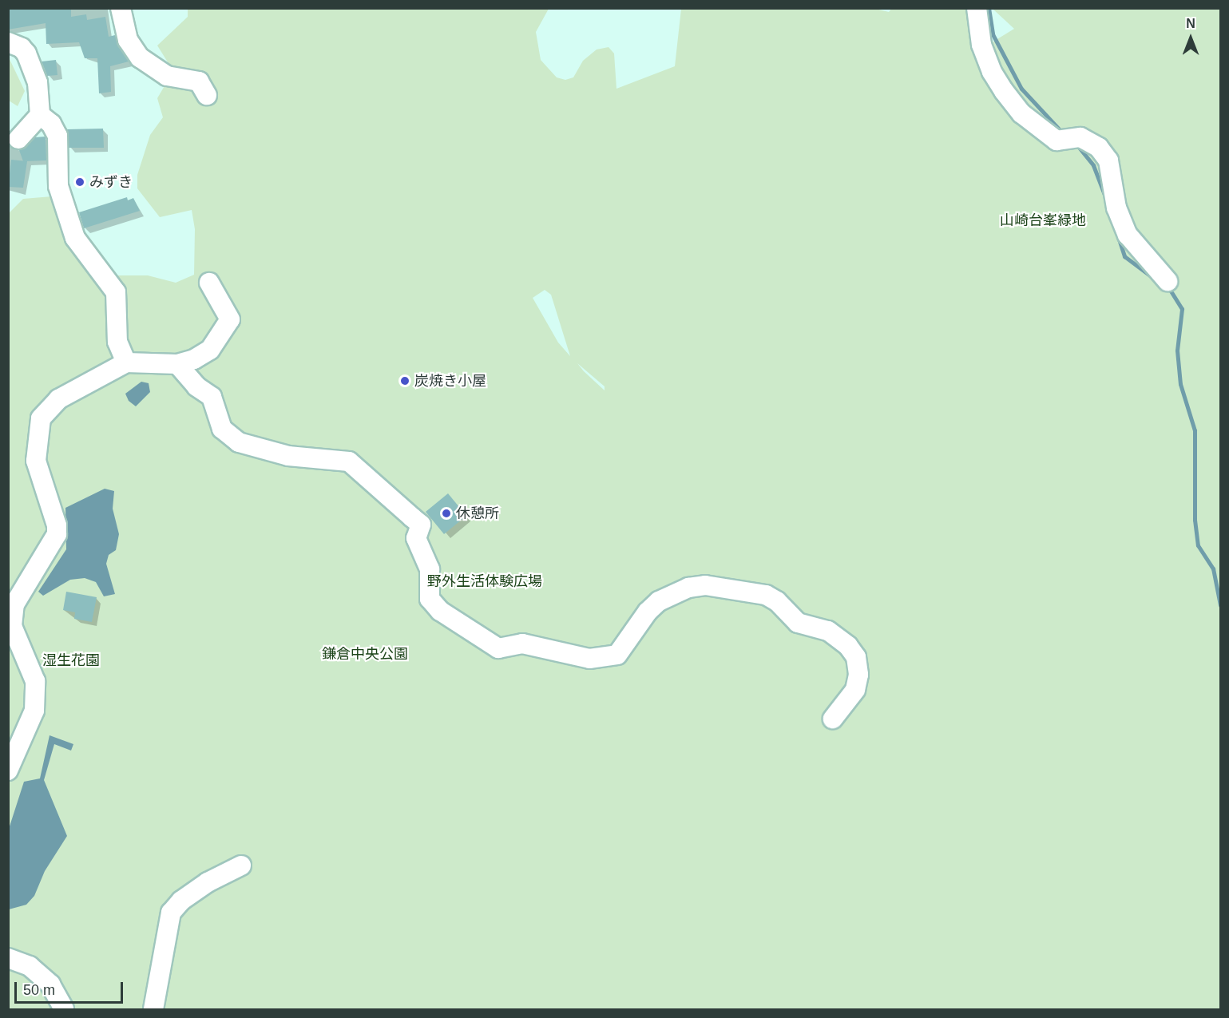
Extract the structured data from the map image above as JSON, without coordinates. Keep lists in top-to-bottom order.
{
  "parks": [
    "山崎台峯緑地",
    "野外生活体験広場",
    "鎌倉中央公園",
    "湿生花園"
  ],
  "places": ["みずき", "炭焼き小屋", "休憩所"],
  "scale_bar": "50 m",
  "north": "top"
}
